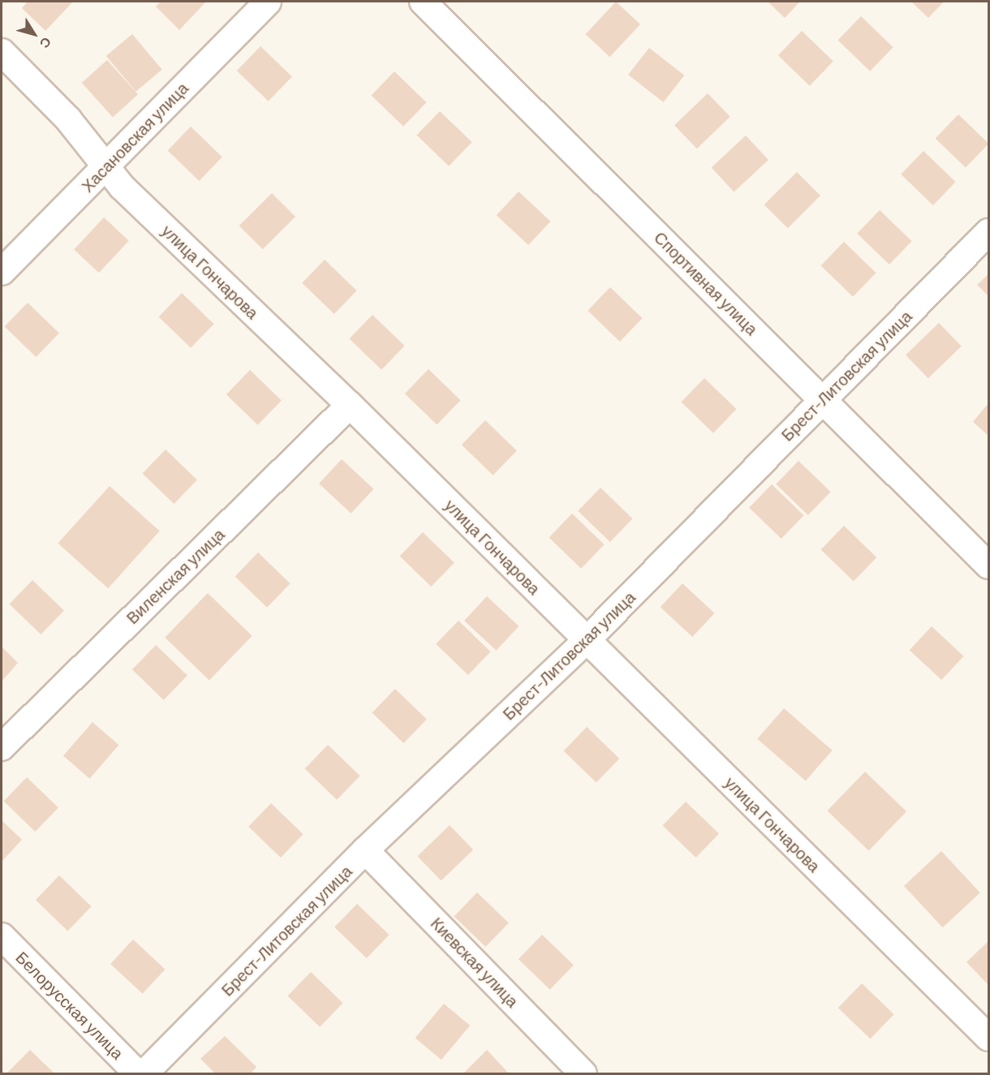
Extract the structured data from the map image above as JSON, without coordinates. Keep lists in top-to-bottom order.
{
  "streets": {
    "street": [
      "Хасановская улица",
      "улица Гончарова",
      "Спортивная улица",
      "Брест-Литовская улица",
      "Виленская улица",
      "Киевская улица",
      "Белорусская улица"
    ]
  },
  "crossings": [
    ["Хасановская улица", "улица Гончарова"],
    ["улица Гончарова", "Брест-Литовская улица"],
    ["улица Гончарова", "Виленская улица"],
    ["Спортивная улица", "Брест-Литовская улица"],
    ["Брест-Литовская улица", "Киевская улица"]
  ],
  "north": "bottom right"
}
